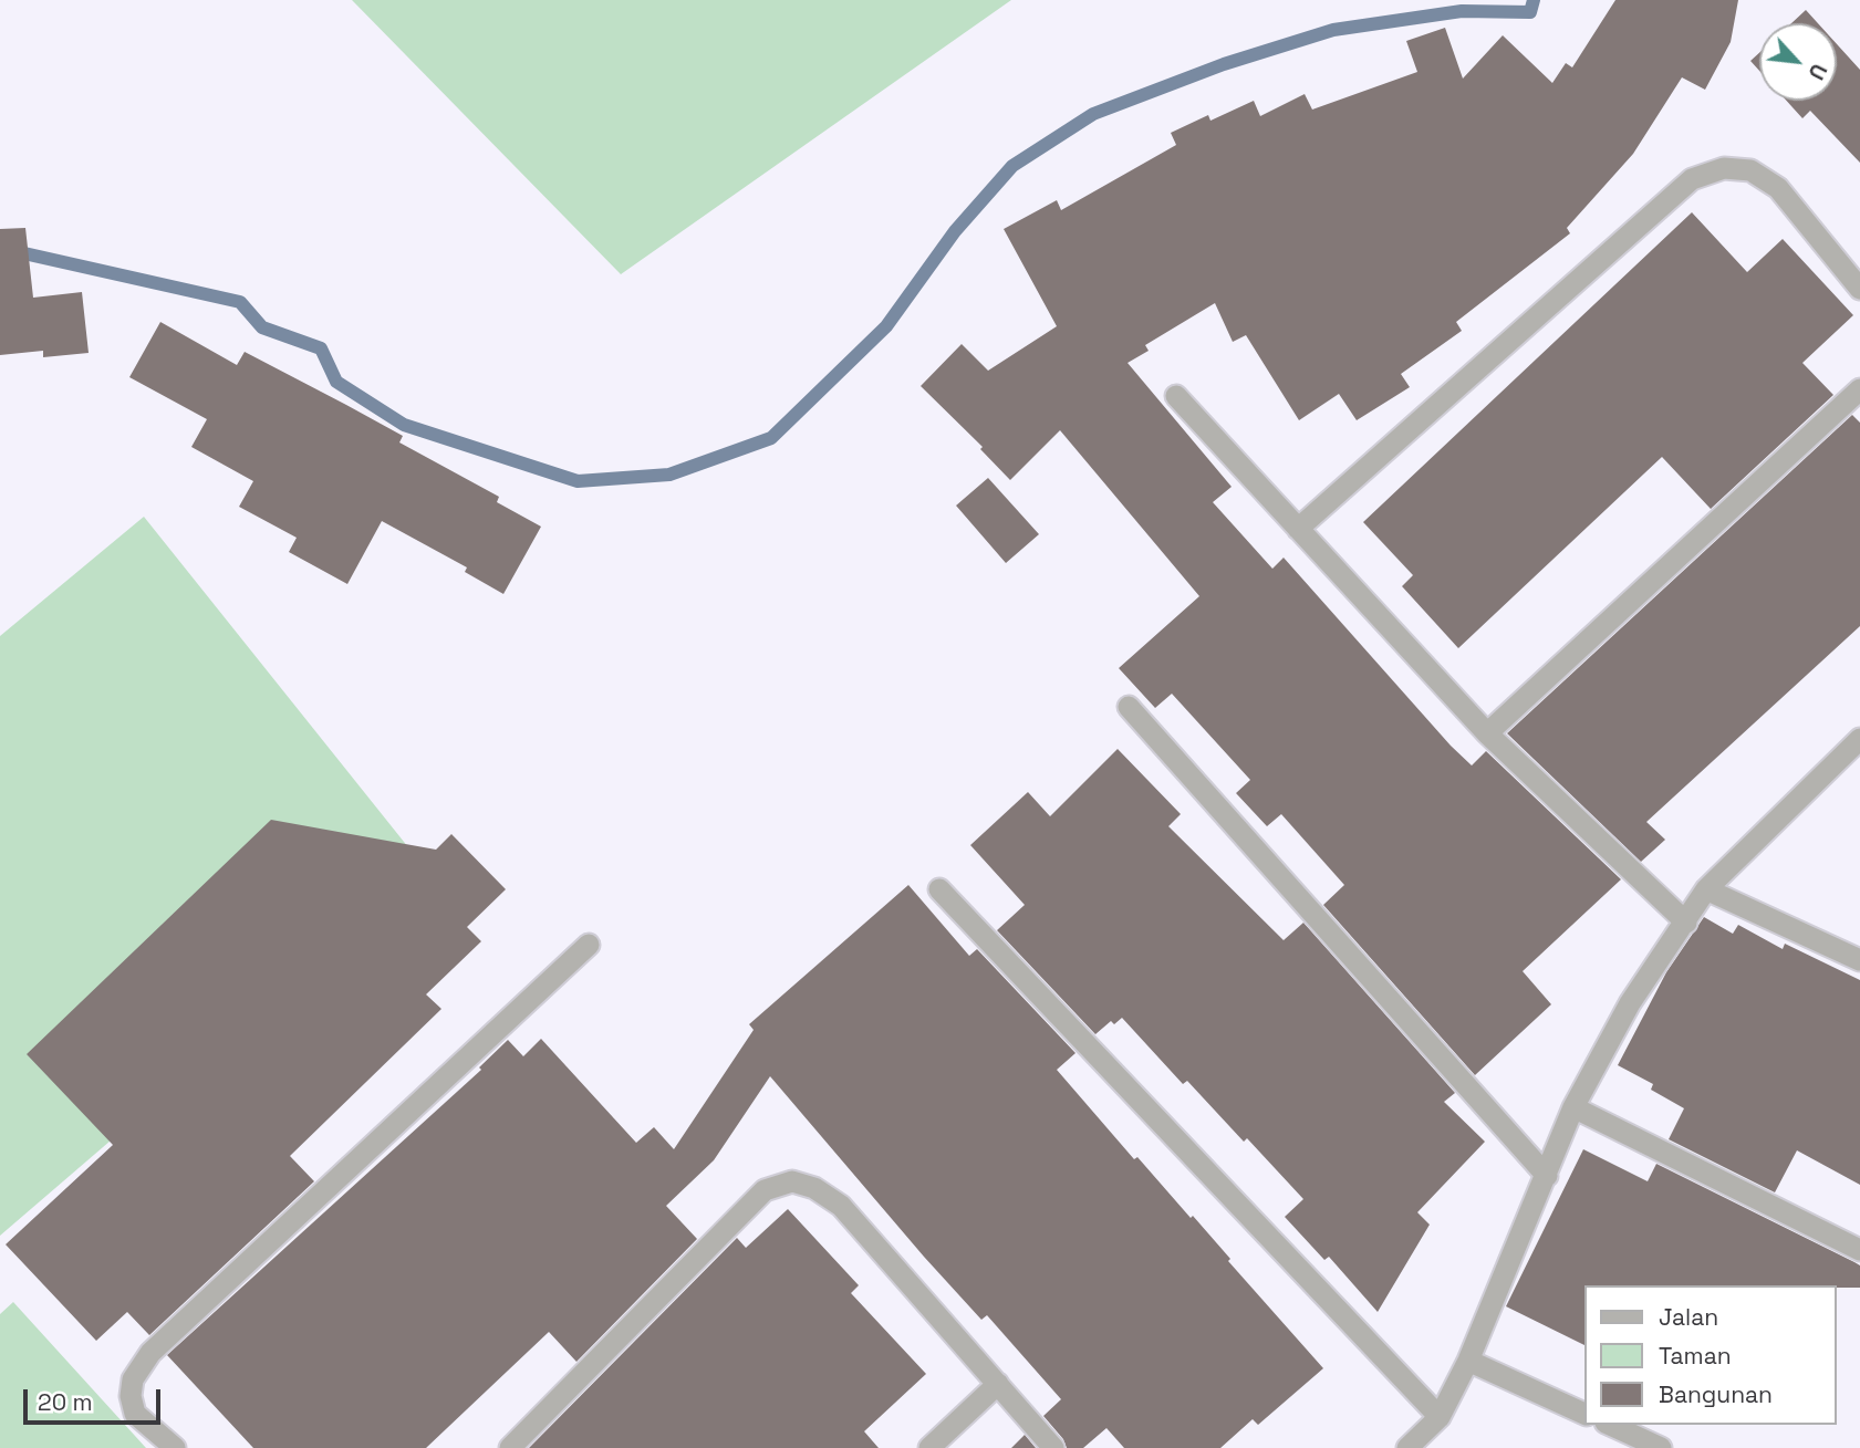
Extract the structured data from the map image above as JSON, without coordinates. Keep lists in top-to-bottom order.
{
  "legend": ["Jalan", "Taman", "Bangunan"],
  "scale_bar": "20 m",
  "north": "bottom right"
}
